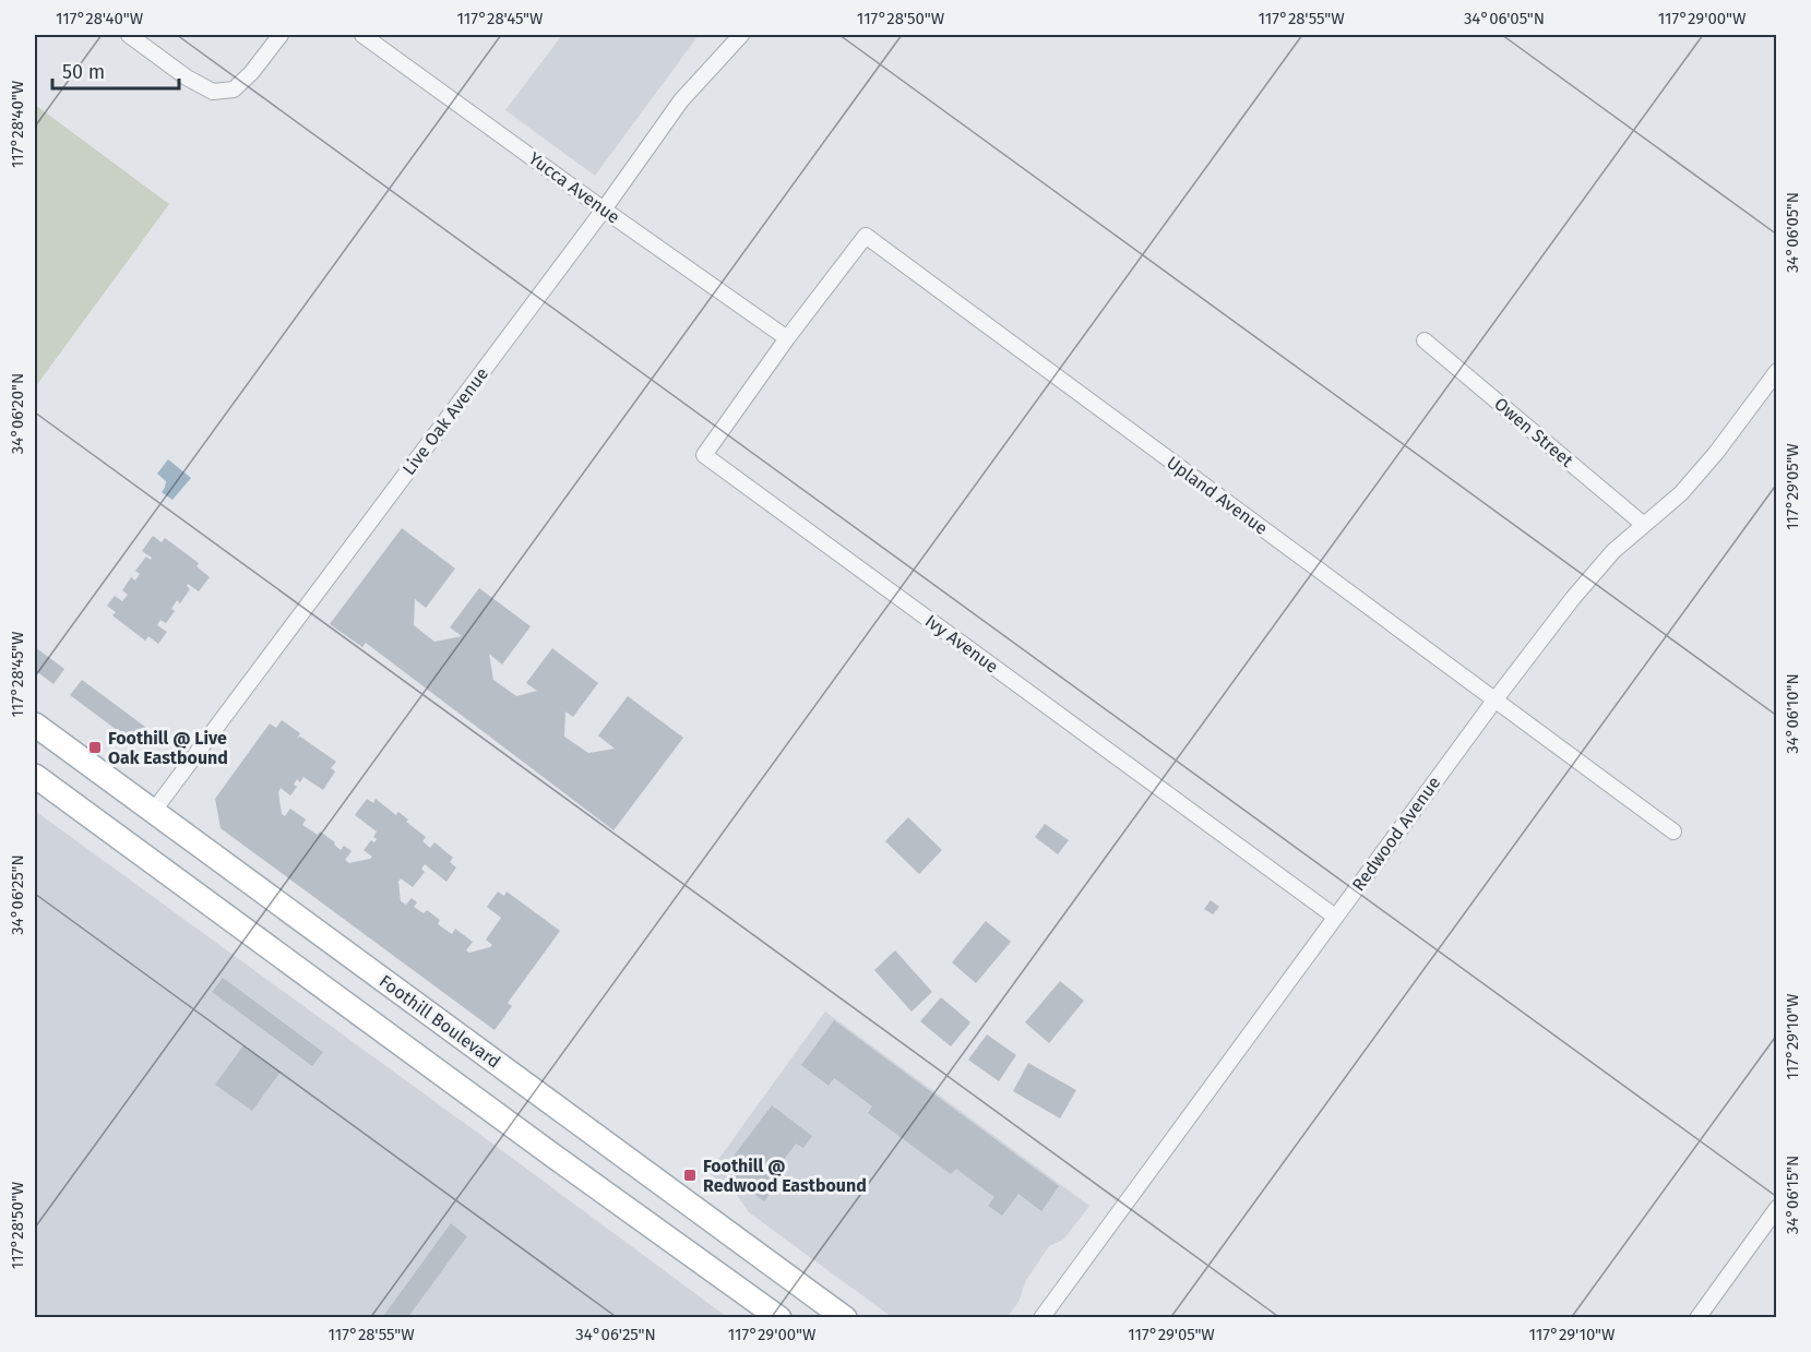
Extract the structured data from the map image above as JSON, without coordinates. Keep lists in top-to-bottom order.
{
  "streets": {
    "main road": ["Foothill Boulevard"],
    "street": [
      "Yucca Avenue",
      "Live Oak Avenue",
      "Owen Street",
      "Upland Avenue",
      "Ivy Avenue",
      "Redwood Avenue"
    ]
  },
  "crossings": [
    ["Yucca Avenue", "Live Oak Avenue"],
    ["Yucca Avenue", "Upland Avenue"],
    ["Yucca Avenue", "Ivy Avenue"],
    ["Live Oak Avenue", "Foothill Boulevard"],
    ["Owen Street", "Redwood Avenue"],
    ["Upland Avenue", "Ivy Avenue"],
    ["Upland Avenue", "Redwood Avenue"],
    ["Ivy Avenue", "Redwood Avenue"]
  ],
  "places": {
    "transit": ["Foothill @ Live Oak Eastbound", "Foothill @ Redwood Eastbound"]
  },
  "scale_bar": "50 m",
  "coordinates": [
    "117°28'40\"W",
    "117°28'45\"W",
    "117°28'50\"W",
    "117°28'55\"W",
    "34°06'05\"N",
    "117°29'00\"W",
    "34°06'20\"N",
    "117°29'05\"W",
    "34°06'10\"N",
    "34°06'25\"N",
    "117°29'10\"W",
    "34°06'15\"N"
  ]
}
